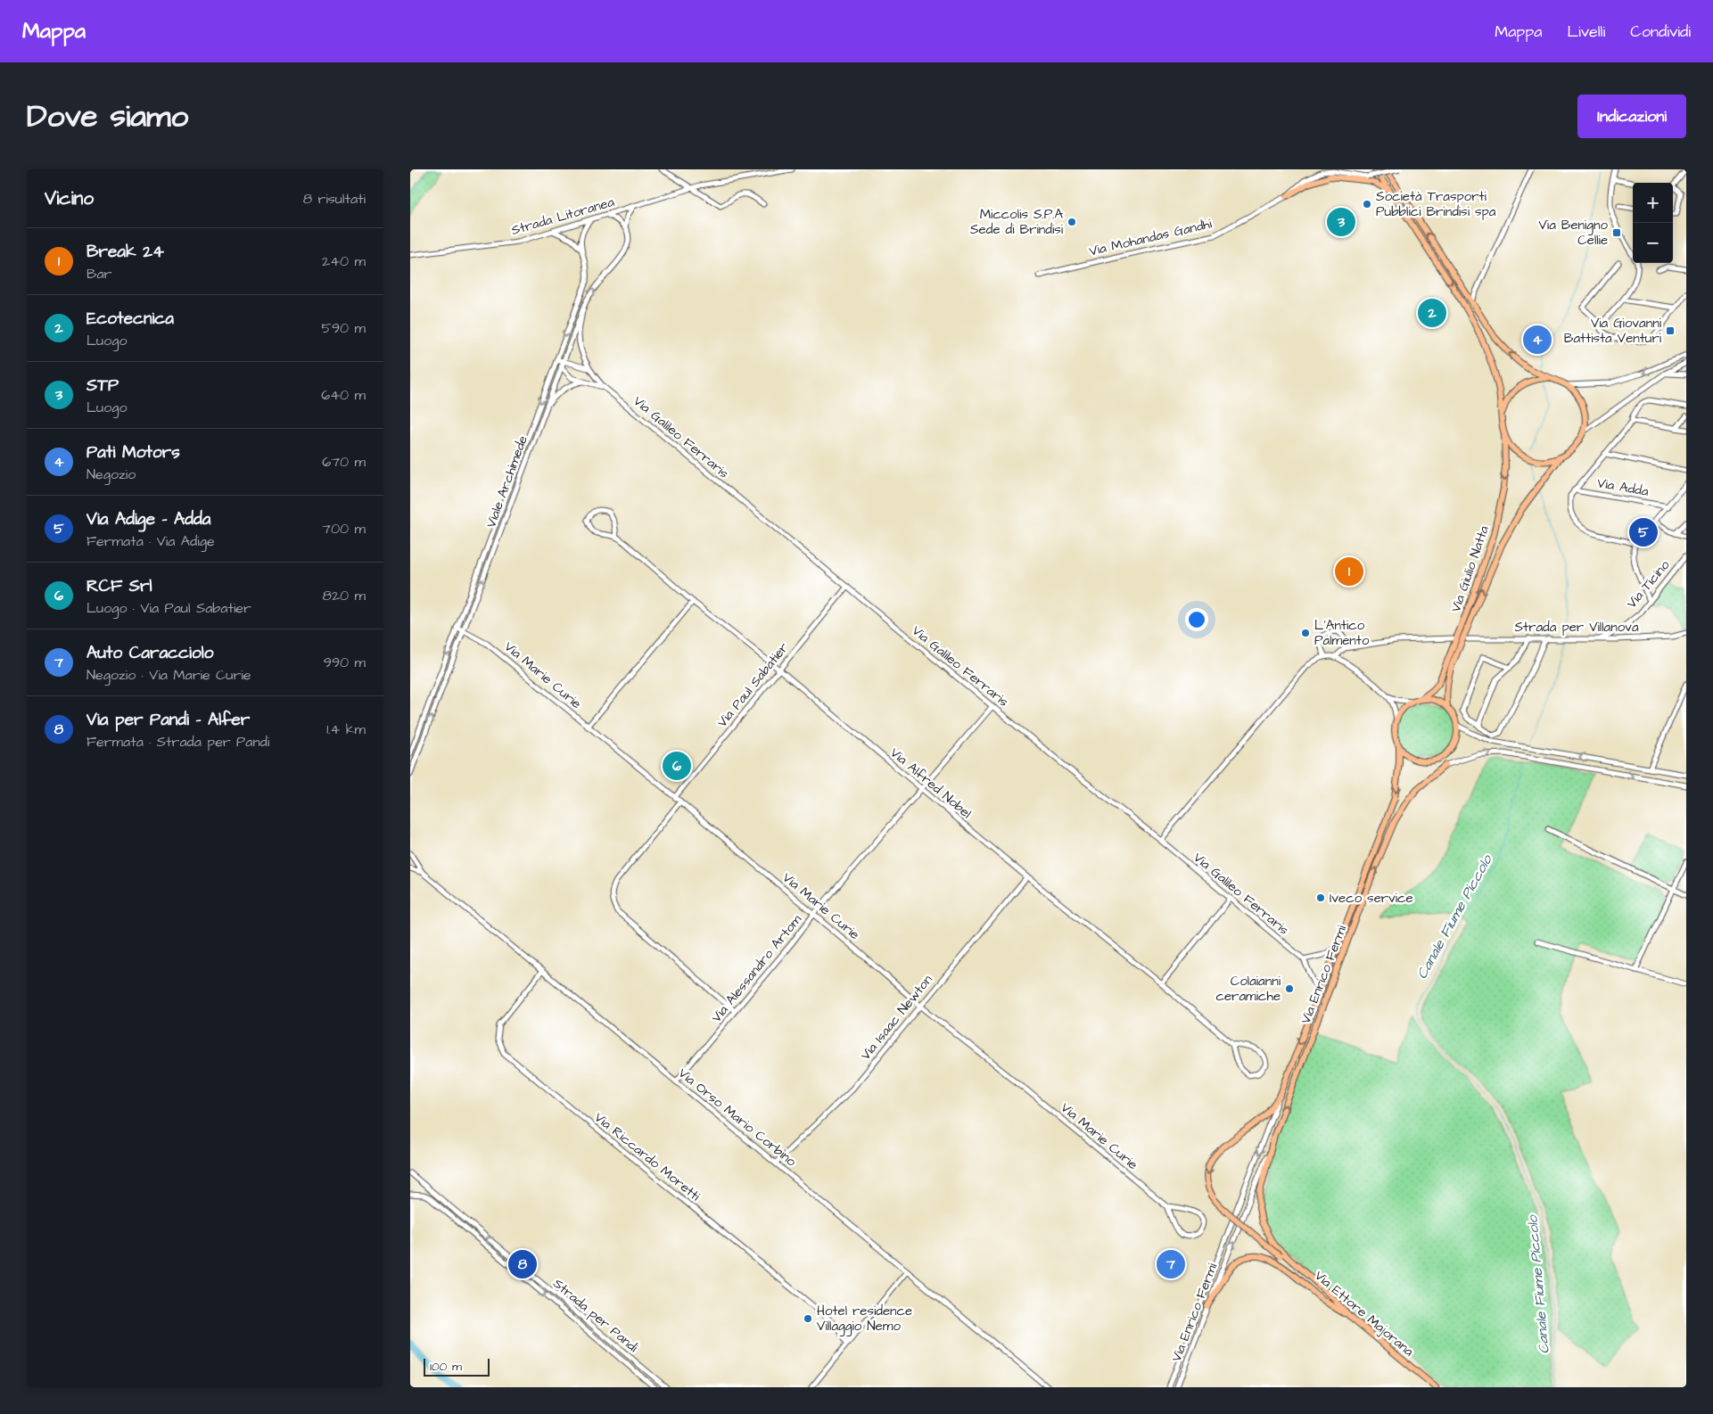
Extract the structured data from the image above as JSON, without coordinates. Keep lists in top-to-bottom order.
{
  "streets": {
    "main road": ["Via Giulio Natta", "Via Enrico Fermi", "Via Ettore Majorana"],
    "street": [
      "Strada Litoranea",
      "Via Mohandas Gandhi",
      "Via Galileo Ferraris",
      "Viale Archimede",
      "Via Adda",
      "Via Ticino",
      "Strada per Villanova",
      "Via Marie Curie",
      "Via Paul Sabatier",
      "Via Alfred Nobel",
      "Via Alessandro Artom",
      "Via Isaac Newton",
      "Via Orso Mario Corbino",
      "Via Riccardo Moretti",
      "Strada per Pandi"
    ]
  },
  "crossings": [
    ["Strada Litoranea", "Viale Archimede"],
    ["Via Galileo Ferraris", "Viale Archimede"],
    ["Via Galileo Ferraris", "Via Paul Sabatier"],
    ["Via Galileo Ferraris", "Via Alessandro Artom"],
    ["Viale Archimede", "Via Marie Curie"],
    ["Via Giulio Natta", "Via Enrico Fermi"],
    ["Via Ticino", "Strada per Villanova"],
    ["Via Marie Curie", "Via Paul Sabatier"],
    ["Via Marie Curie", "Via Alessandro Artom"],
    ["Via Marie Curie", "Via Isaac Newton"],
    ["Via Paul Sabatier", "Via Alfred Nobel"],
    ["Via Alfred Nobel", "Via Alessandro Artom"],
    ["Via Alfred Nobel", "Via Isaac Newton"],
    ["Via Alessandro Artom", "Via Orso Mario Corbino"],
    ["Via Enrico Fermi", "Via Ettore Majorana"],
    ["Via Isaac Newton", "Via Orso Mario Corbino"],
    ["Via Orso Mario Corbino", "Via Riccardo Moretti"]
  ],
  "water": ["Canale Fiume Piccolo"],
  "places": {
    "other": [
      "Società Trasporti Pubblici Brindisi spa",
      "Miccolis S.P.A Sede di Brindisi",
      "L'Antico Palmento",
      "Iveco service",
      "Colaianni ceramiche",
      "Hotel residence Villaggio Nemo"
    ],
    "transit": ["Via Benigno Cellie", "Via Giovanni Battista Venturi"]
  },
  "scale_bar": "100 m",
  "page": {
    "header": "Mappa",
    "nav": ["Mappa", "Livelli", "Condividi"],
    "title": "Dove siamo",
    "buttons": "Indicazioni",
    "heading": ["Vicino", "8 risultati"],
    "map_buttons": ["+", "−"],
    "pins": [
      "3",
      "2",
      "4",
      "5",
      "1",
      "6",
      "7",
      "8"
    ],
    "list": [
      {
        "mark": "1",
        "name": "Break 24",
        "note": "Bar",
        "value": "240 m"
      },
      {
        "mark": "2",
        "name": "Ecotecnica",
        "note": "Luogo",
        "value": "590 m"
      },
      {
        "mark": "3",
        "name": "STP",
        "note": "Luogo",
        "value": "640 m"
      },
      {
        "mark": "4",
        "name": "Pati Motors",
        "note": "Negozio",
        "value": "670 m"
      },
      {
        "mark": "5",
        "name": "Via Adige - Adda",
        "note": "Fermata · Via Adige",
        "value": "700 m"
      },
      {
        "mark": "6",
        "name": "RCF Srl",
        "note": "Luogo · Via Paul Sabatier",
        "value": "820 m"
      },
      {
        "mark": "7",
        "name": "Auto Caracciolo",
        "note": "Negozio · Via Marie Curie",
        "value": "990 m"
      },
      {
        "mark": "8",
        "name": "Via per Pandi - Alfer",
        "note": "Fermata · Strada per Pandi",
        "value": "1.4 km"
      }
    ],
    "scale": "100 m"
  }
}
